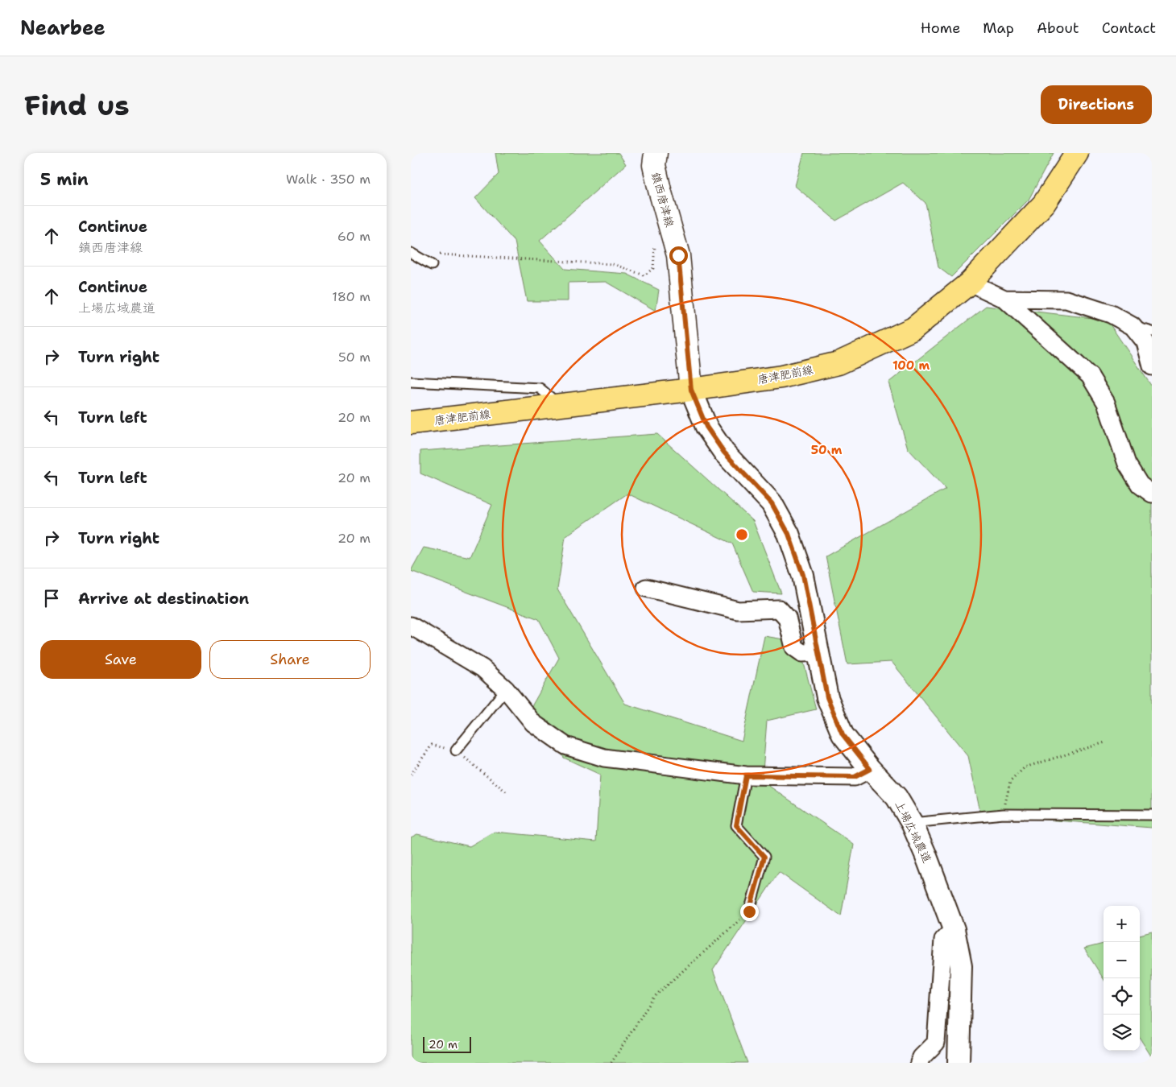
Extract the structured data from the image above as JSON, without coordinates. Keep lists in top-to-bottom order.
{
  "streets": {
    "main road": ["鎮西唐津線", "唐津肥前線"],
    "street": ["上場広域農道"]
  },
  "crossings": [
    ["鎮西唐津線", "唐津肥前線"],
    ["鎮西唐津線", "上場広域農道"],
    ["唐津肥前線", "上場広域農道"]
  ],
  "scale_bar": "20 m",
  "page": {
    "header": "Nearbee",
    "nav": [
      "Home",
      "Map",
      "About",
      "Contact"
    ],
    "buttons": [
      "Directions",
      ["Save", "Share"]
    ],
    "title": "Find us",
    "heading": ["5 min", "Walk · 350 m"],
    "list": [
      ["Continue", "鎮西唐津線", "60 m"],
      ["Continue", "上場広域農道", "180 m"],
      ["Turn right", "50 m"],
      ["Turn left", "20 m"],
      ["Turn left", "20 m"],
      ["Turn right", "20 m"],
      "Arrive at destination"
    ],
    "map_buttons": ["+", "−"],
    "scale": "20 m"
  },
  "rings": ["100 m", "50 m"]
}
